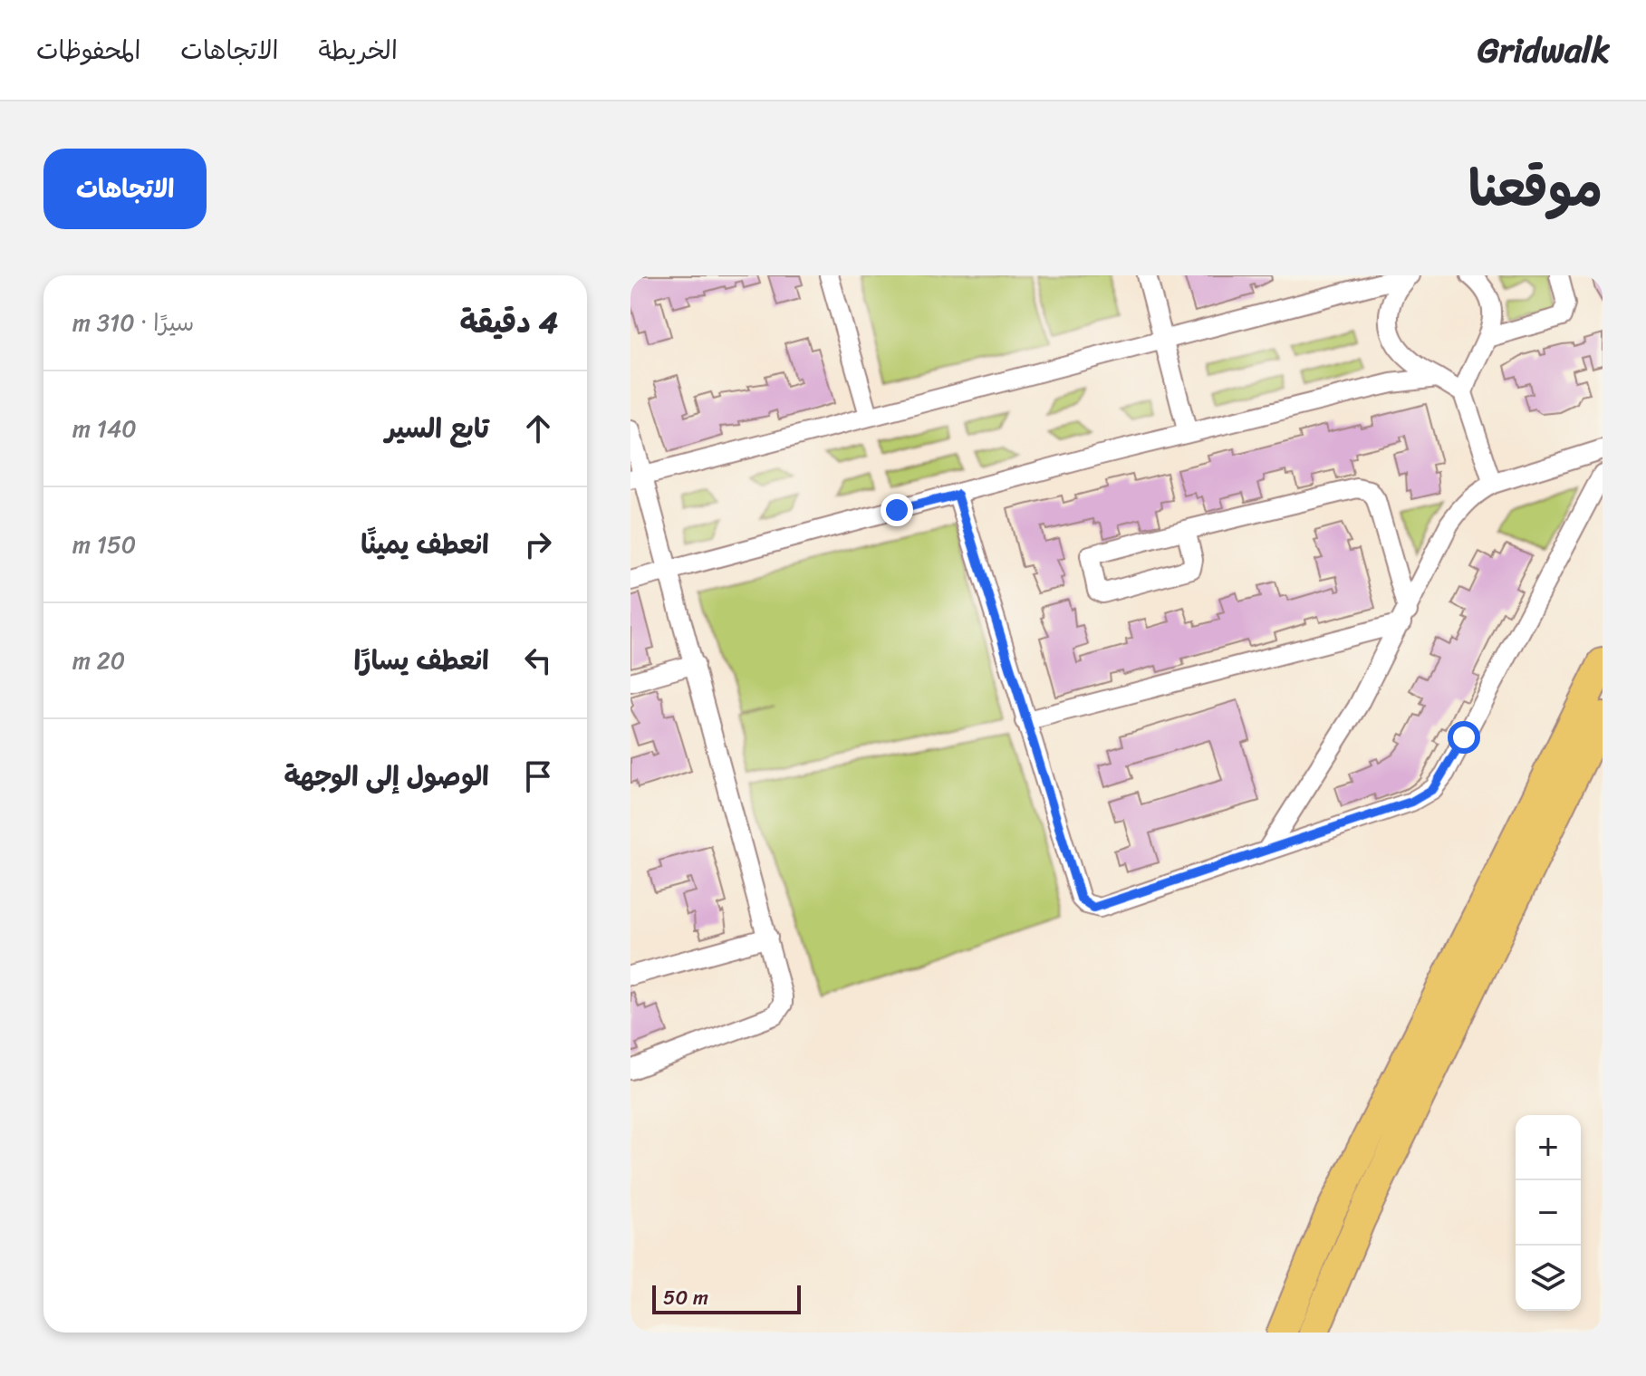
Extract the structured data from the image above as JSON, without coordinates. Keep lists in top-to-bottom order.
{
  "scale_bar": "50 m",
  "page": {
    "header": "Gridwalk",
    "nav": ["الخريطة", "الاتجاهات", "المحفوظات"],
    "title": "موقعنا",
    "buttons": "الاتجاهات",
    "heading": ["4 دقيقة", "سيرًا · 310 m"],
    "list": [
      ["تابع السير", "140 m"],
      ["انعطف يمينًا", "150 m"],
      ["انعطف يسارًا", "20 m"],
      "الوصول إلى الوجهة"
    ],
    "map_buttons": ["+", "−"],
    "scale": "50 m"
  }
}
